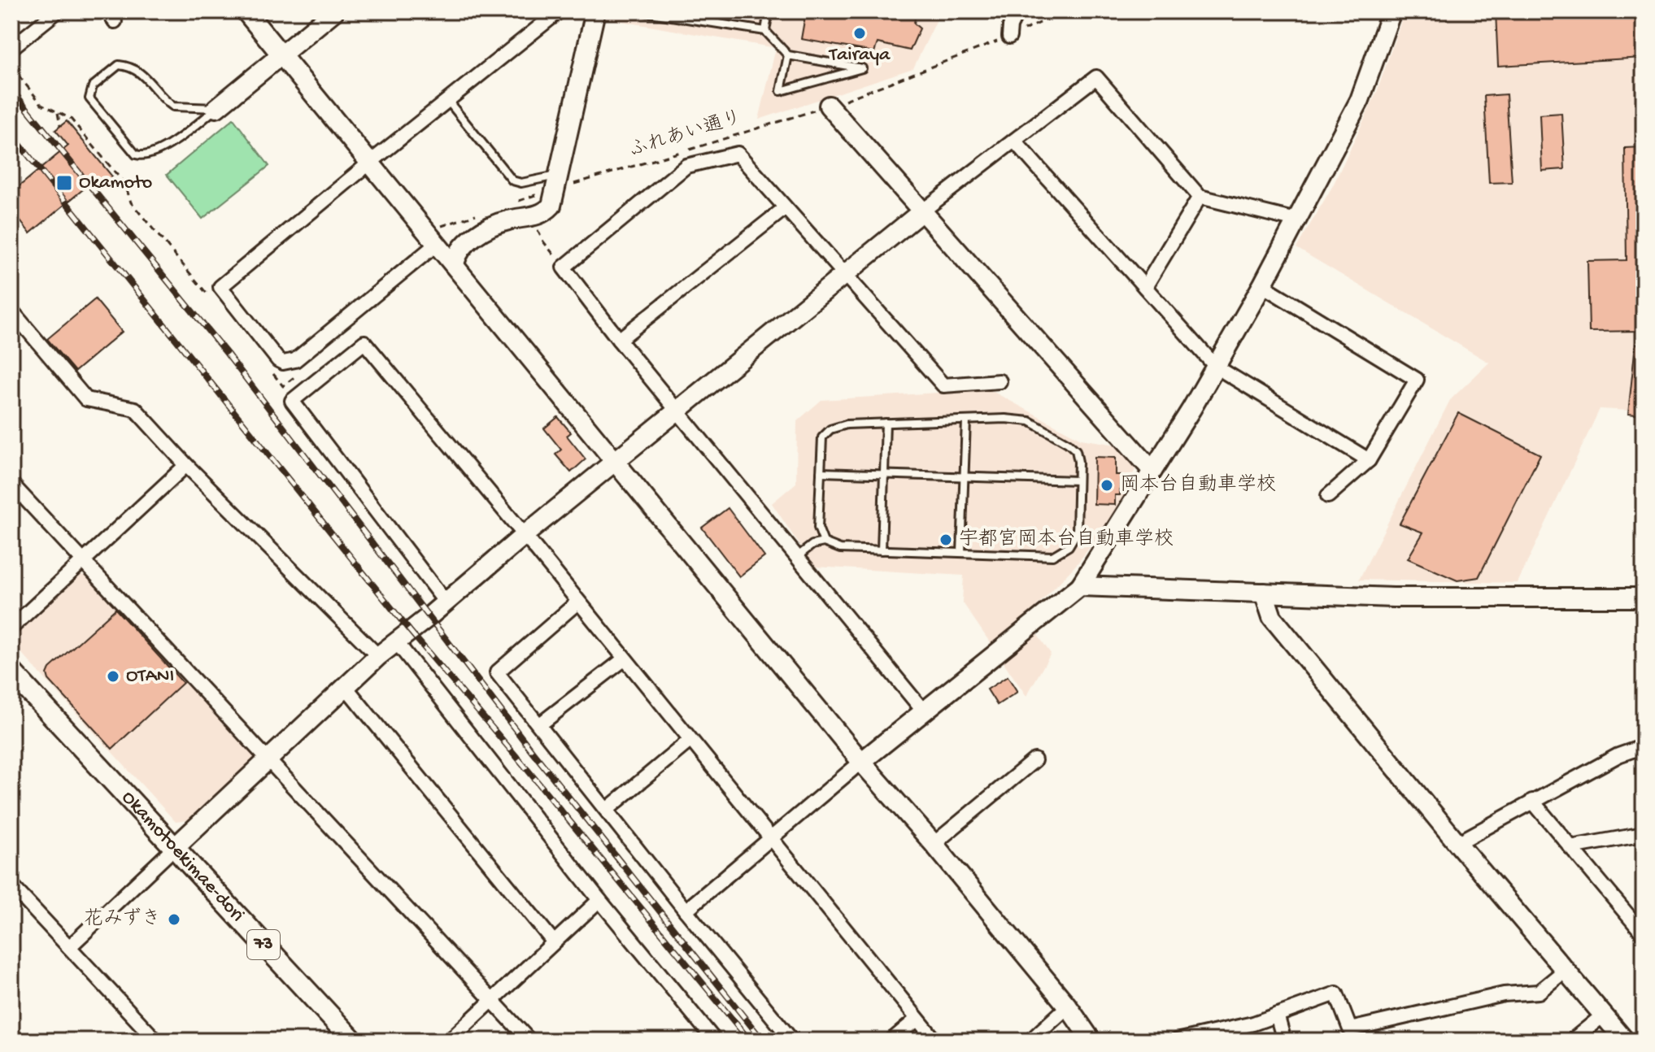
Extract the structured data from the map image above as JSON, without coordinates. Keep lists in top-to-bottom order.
{
  "streets": {
    "main road": ["Okamotoekimae-dori", "73"],
    "path": ["ふれあい通り"]
  },
  "places": {
    "other": [
      "Tairaya",
      "岡本台自動車学校",
      "宇都宮岡本台自動車学校",
      "OTANI",
      "花みずき"
    ],
    "transit": ["Okamoto"]
  }
}
